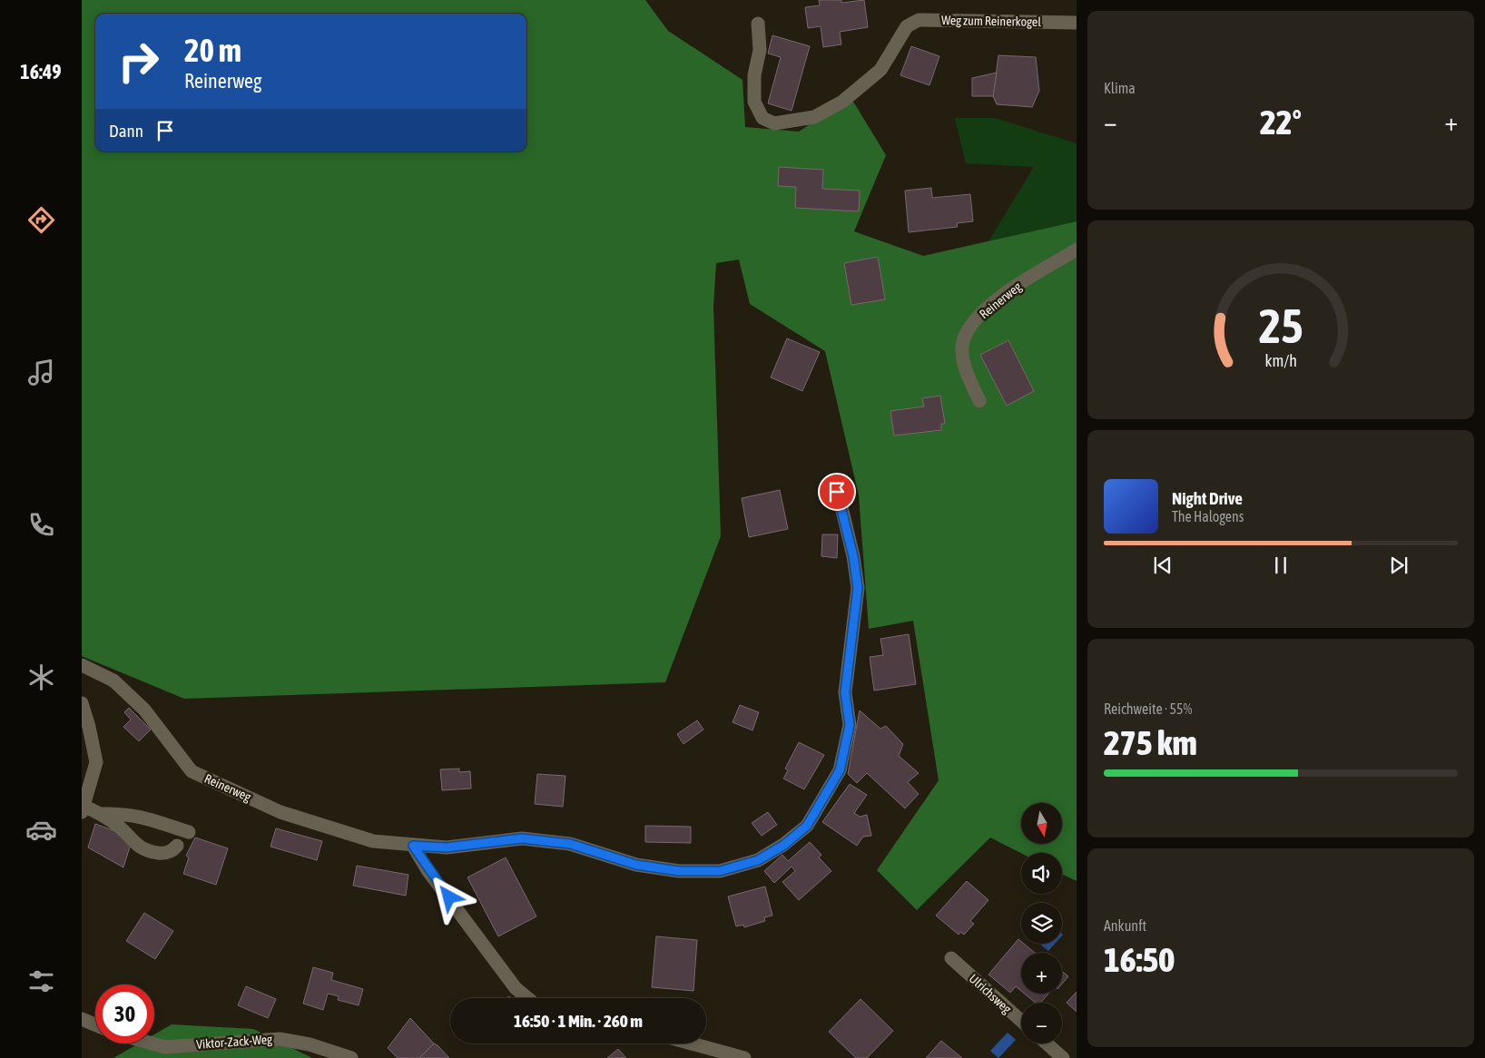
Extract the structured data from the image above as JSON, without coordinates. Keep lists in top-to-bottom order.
{
  "streets": {
    "street": [
      "Weg zum Reinerkogel",
      "Reinerweg",
      "Ulrichsweg",
      "Viktor-Zack-Weg"
    ]
  },
  "north": "bottom",
  "page": {
    "tabs": "16:49",
    "tile": [
      "Klima",
      ["Reichweite · 55%", "275 km"],
      ["Ankunft", "16:50"]
    ],
    "turn": ["20 m", "Reinerweg"],
    "heat": ["−", "22°", "+"],
    "then": "Dann",
    "song": ["Night Drive", "The Halogens"],
    "map_buttons": ["+", "−"],
    "limit": "30",
    "trip": "16:50 · 1 Min. · 260 m",
    "gauge": ["25", "km/h"]
  }
}
